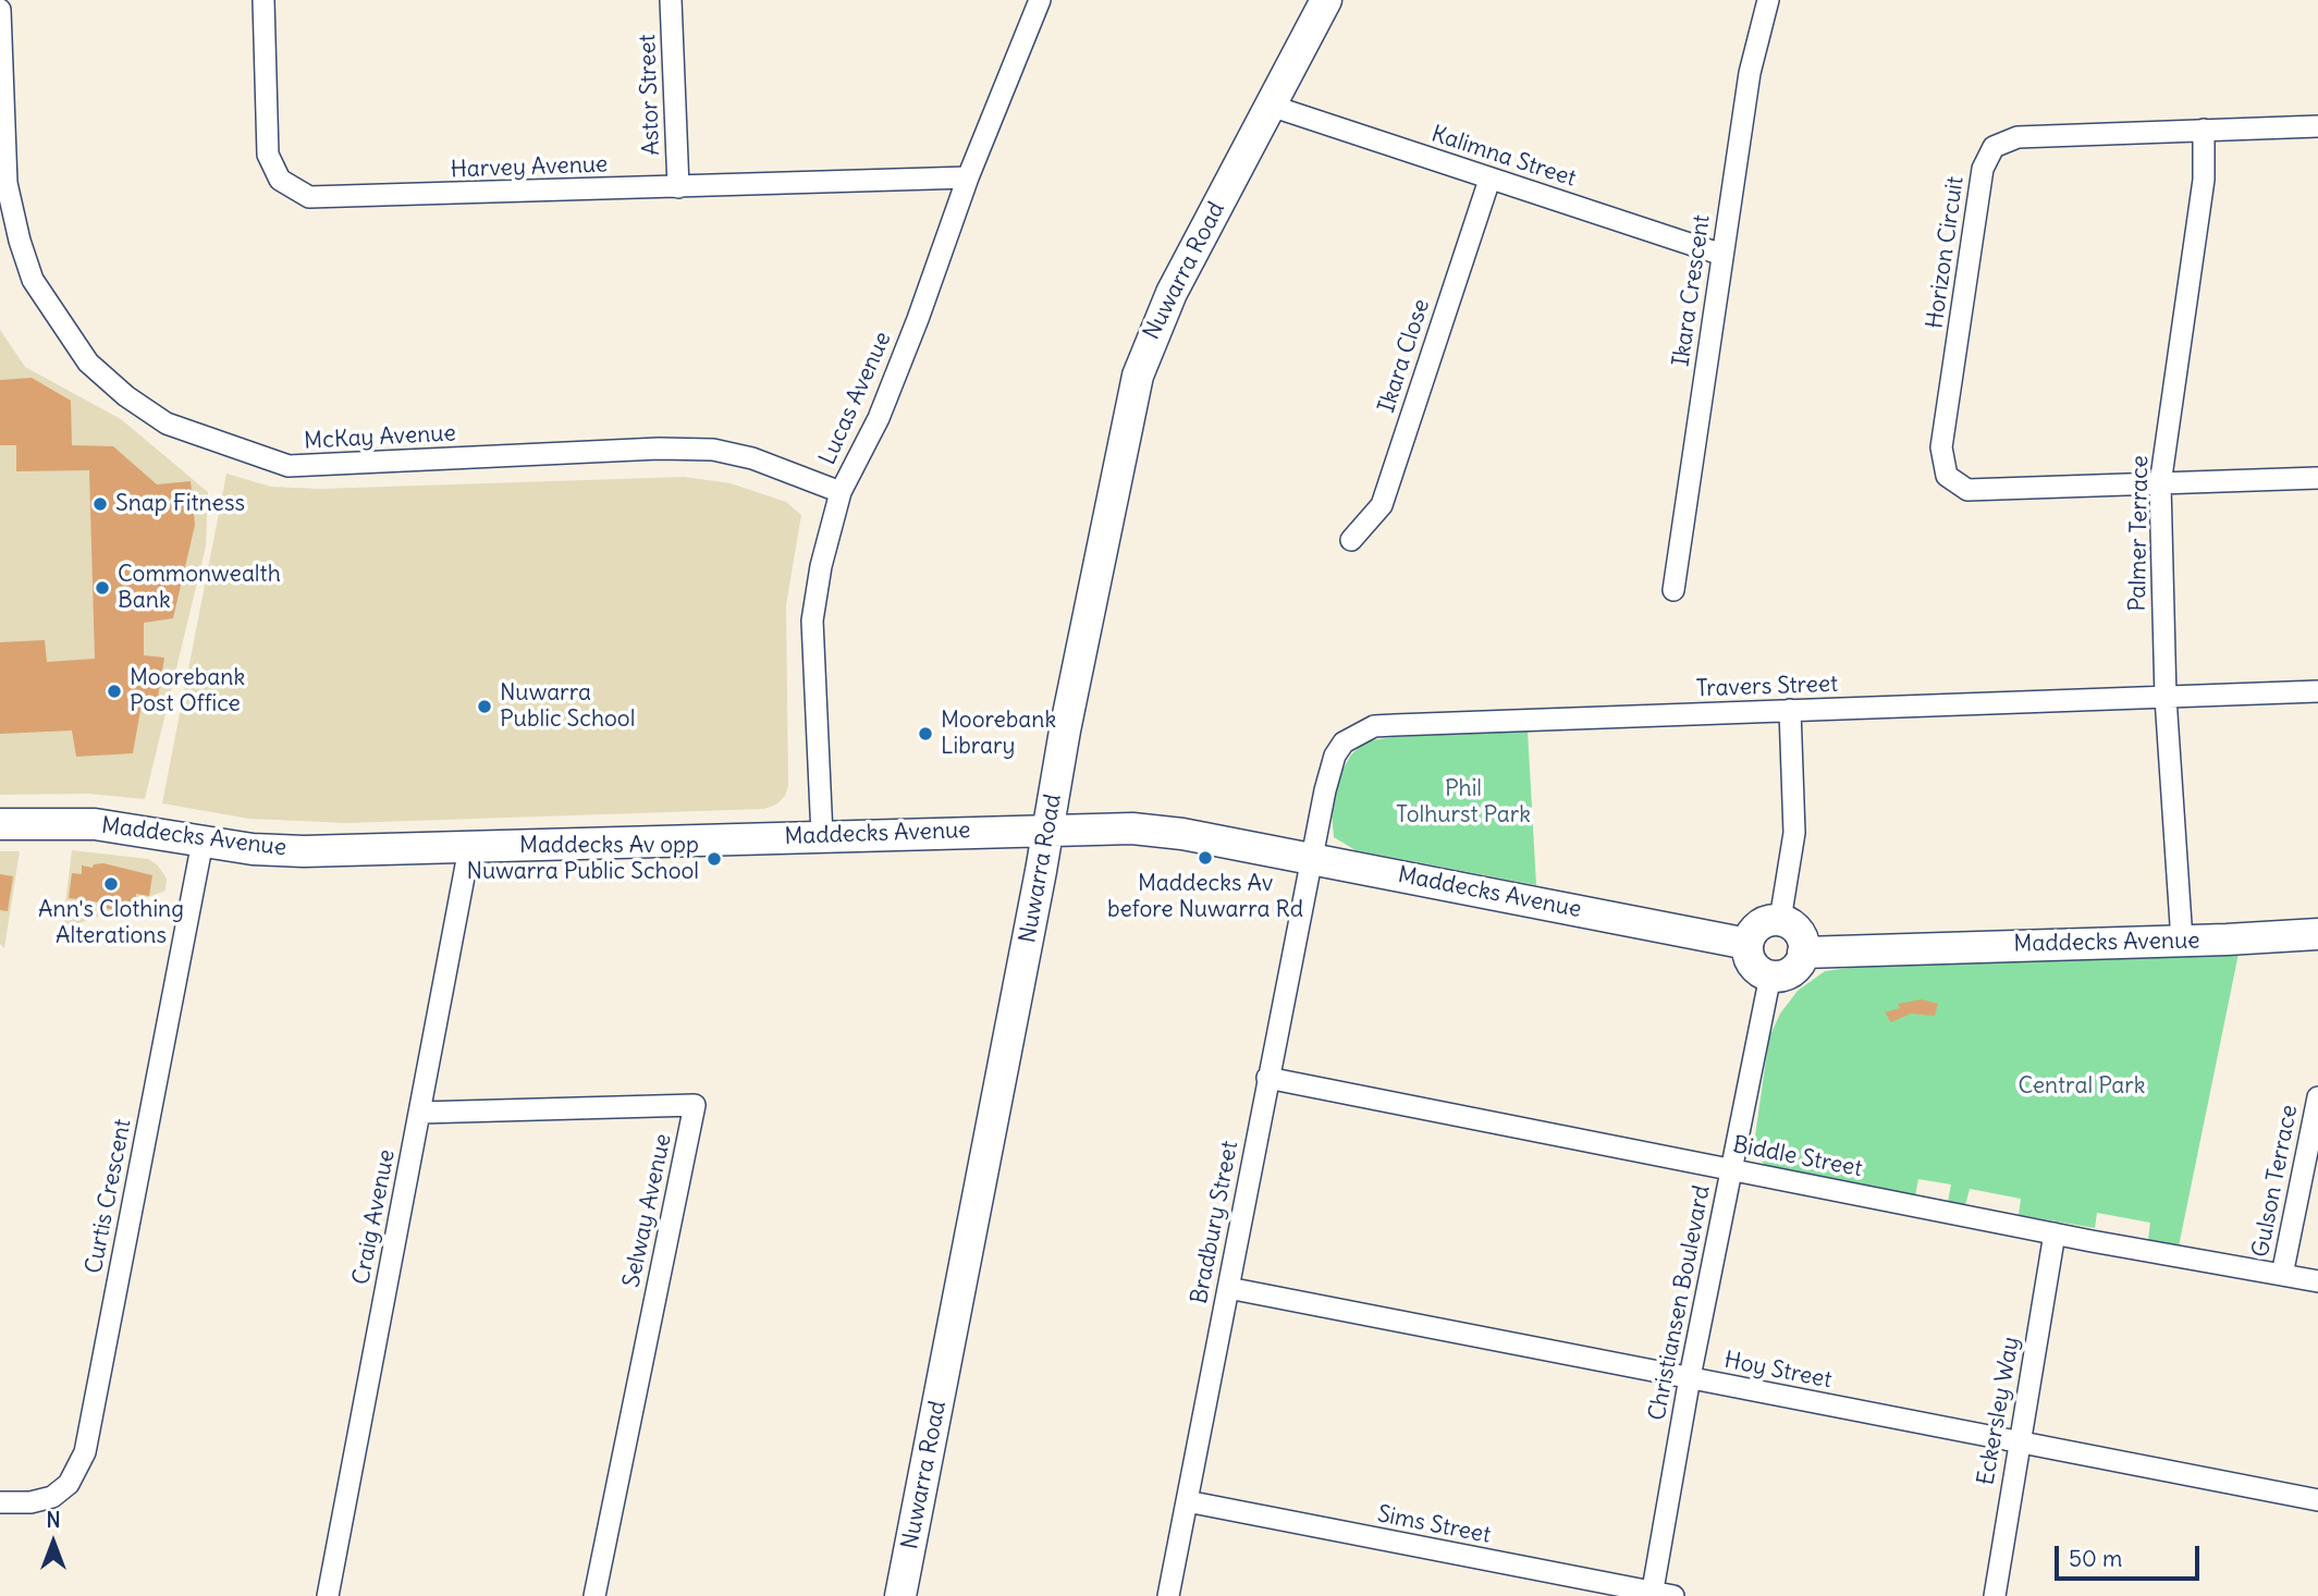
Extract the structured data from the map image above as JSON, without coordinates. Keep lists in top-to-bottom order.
{
  "streets": {
    "street": [
      "Astor Street",
      "Kalimna Street",
      "Harvey Avenue",
      "Horizon Circuit",
      "Nuwarra Road",
      "Ikara Crescent",
      "Ikara Close",
      "Lucas Avenue",
      "McKay Avenue",
      "Palmer Terrace",
      "Travers Street",
      "Maddecks Avenue",
      "Biddle Street",
      "Gulson Terrace",
      "Curtis Crescent",
      "Selway Avenue",
      "Craig Avenue",
      "Bradbury Street",
      "Christiansen Boulevard",
      "Hoy Street",
      "Eckersley Way",
      "Sims Street"
    ]
  },
  "crossings": [
    ["Astor Street", "Harvey Avenue"],
    ["Kalimna Street", "Nuwarra Road"],
    ["Kalimna Street", "Ikara Crescent"],
    ["Kalimna Street", "Ikara Close"],
    ["Harvey Avenue", "Lucas Avenue"],
    ["Horizon Circuit", "Palmer Terrace"],
    ["Nuwarra Road", "Maddecks Avenue"],
    ["Lucas Avenue", "McKay Avenue"],
    ["Lucas Avenue", "Maddecks Avenue"],
    ["Palmer Terrace", "Travers Street"],
    ["Palmer Terrace", "Maddecks Avenue"],
    ["Travers Street", "Maddecks Avenue"],
    ["Travers Street", "Bradbury Street"],
    ["Maddecks Avenue", "Curtis Crescent"],
    ["Maddecks Avenue", "Craig Avenue"],
    ["Maddecks Avenue", "Bradbury Street"],
    ["Maddecks Avenue", "Christiansen Boulevard"],
    ["Biddle Street", "Gulson Terrace"],
    ["Biddle Street", "Bradbury Street"],
    ["Biddle Street", "Christiansen Boulevard"],
    ["Biddle Street", "Eckersley Way"],
    ["Selway Avenue", "Craig Avenue"],
    ["Bradbury Street", "Hoy Street"],
    ["Bradbury Street", "Sims Street"],
    ["Christiansen Boulevard", "Hoy Street"],
    ["Christiansen Boulevard", "Sims Street"],
    ["Hoy Street", "Eckersley Way"]
  ],
  "parks": ["Phil Tolhurst Park", "Central Park"],
  "places": [
    "Snap Fitness",
    "Commonwealth Bank",
    "Moorebank Post Office",
    "Nuwarra Public School",
    "Moorebank Library",
    "Maddecks Av before Nuwarra Rd",
    "Maddecks Av opp Nuwarra Public School",
    "Ann's Clothing Alterations"
  ],
  "scale_bar": "50 m",
  "north": "top"
}
